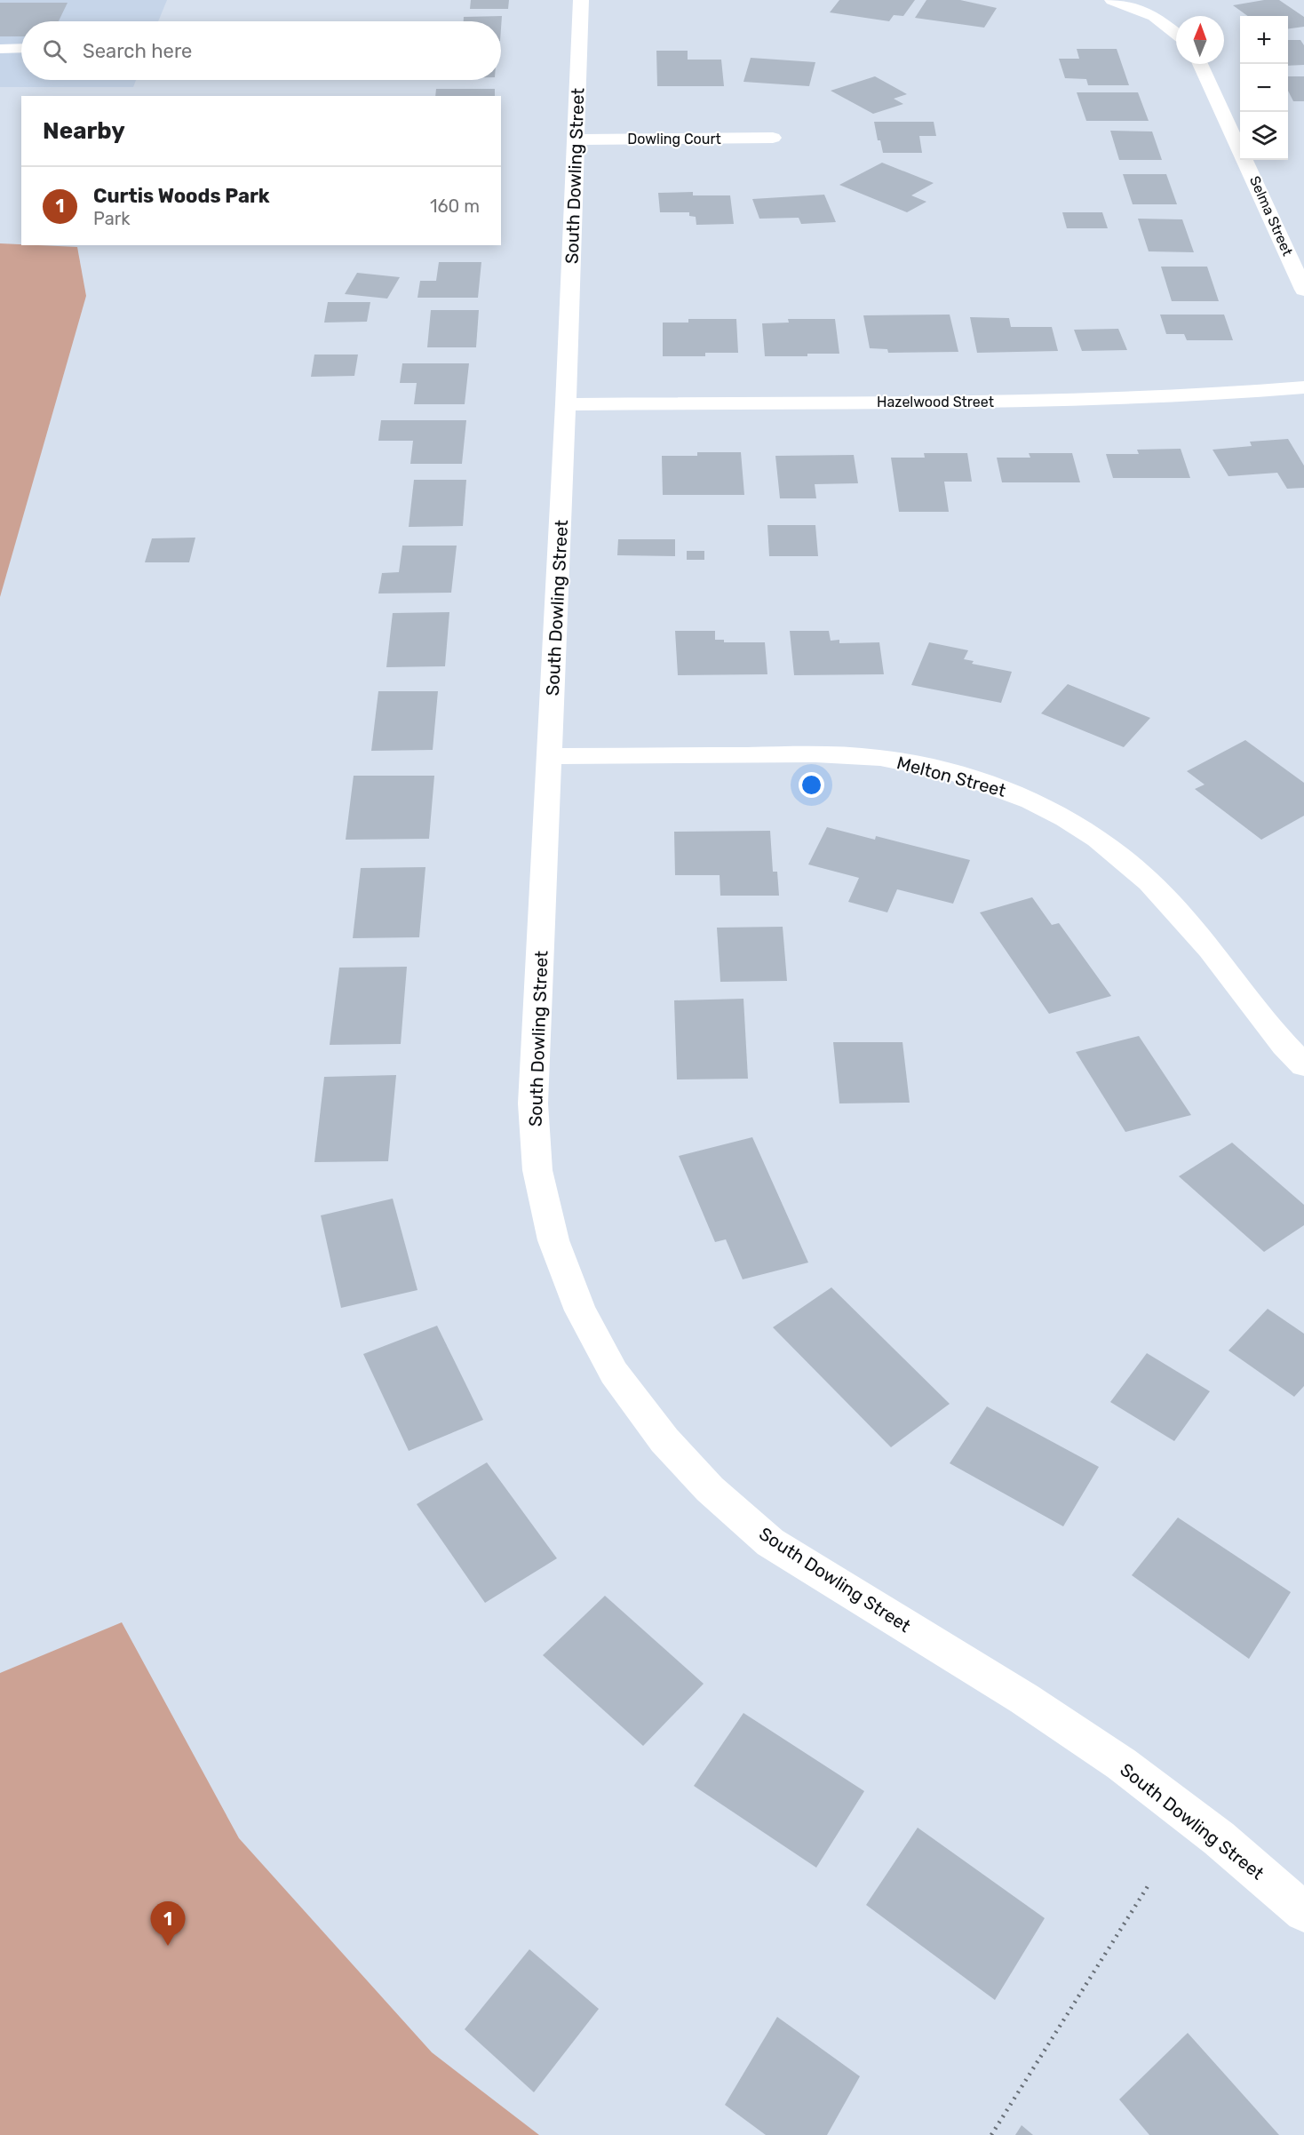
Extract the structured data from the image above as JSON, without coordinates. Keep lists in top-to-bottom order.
{
  "streets": {
    "street": [
      "Dowling Court",
      "South Dowling Street",
      "Selma Street",
      "Hazelwood Street",
      "Melton Street"
    ]
  },
  "crossings": [
    ["Dowling Court", "South Dowling Street"],
    ["South Dowling Street", "Hazelwood Street"],
    ["South Dowling Street", "Melton Street"]
  ],
  "north": "top",
  "page": {
    "map_buttons": ["+", "−"],
    "search": "Search here",
    "heading": "Nearby",
    "list": [
      {
        "mark": "1",
        "name": "Curtis Woods Park",
        "note": "Park",
        "value": "160 m"
      }
    ],
    "pins": "1"
  }
}
